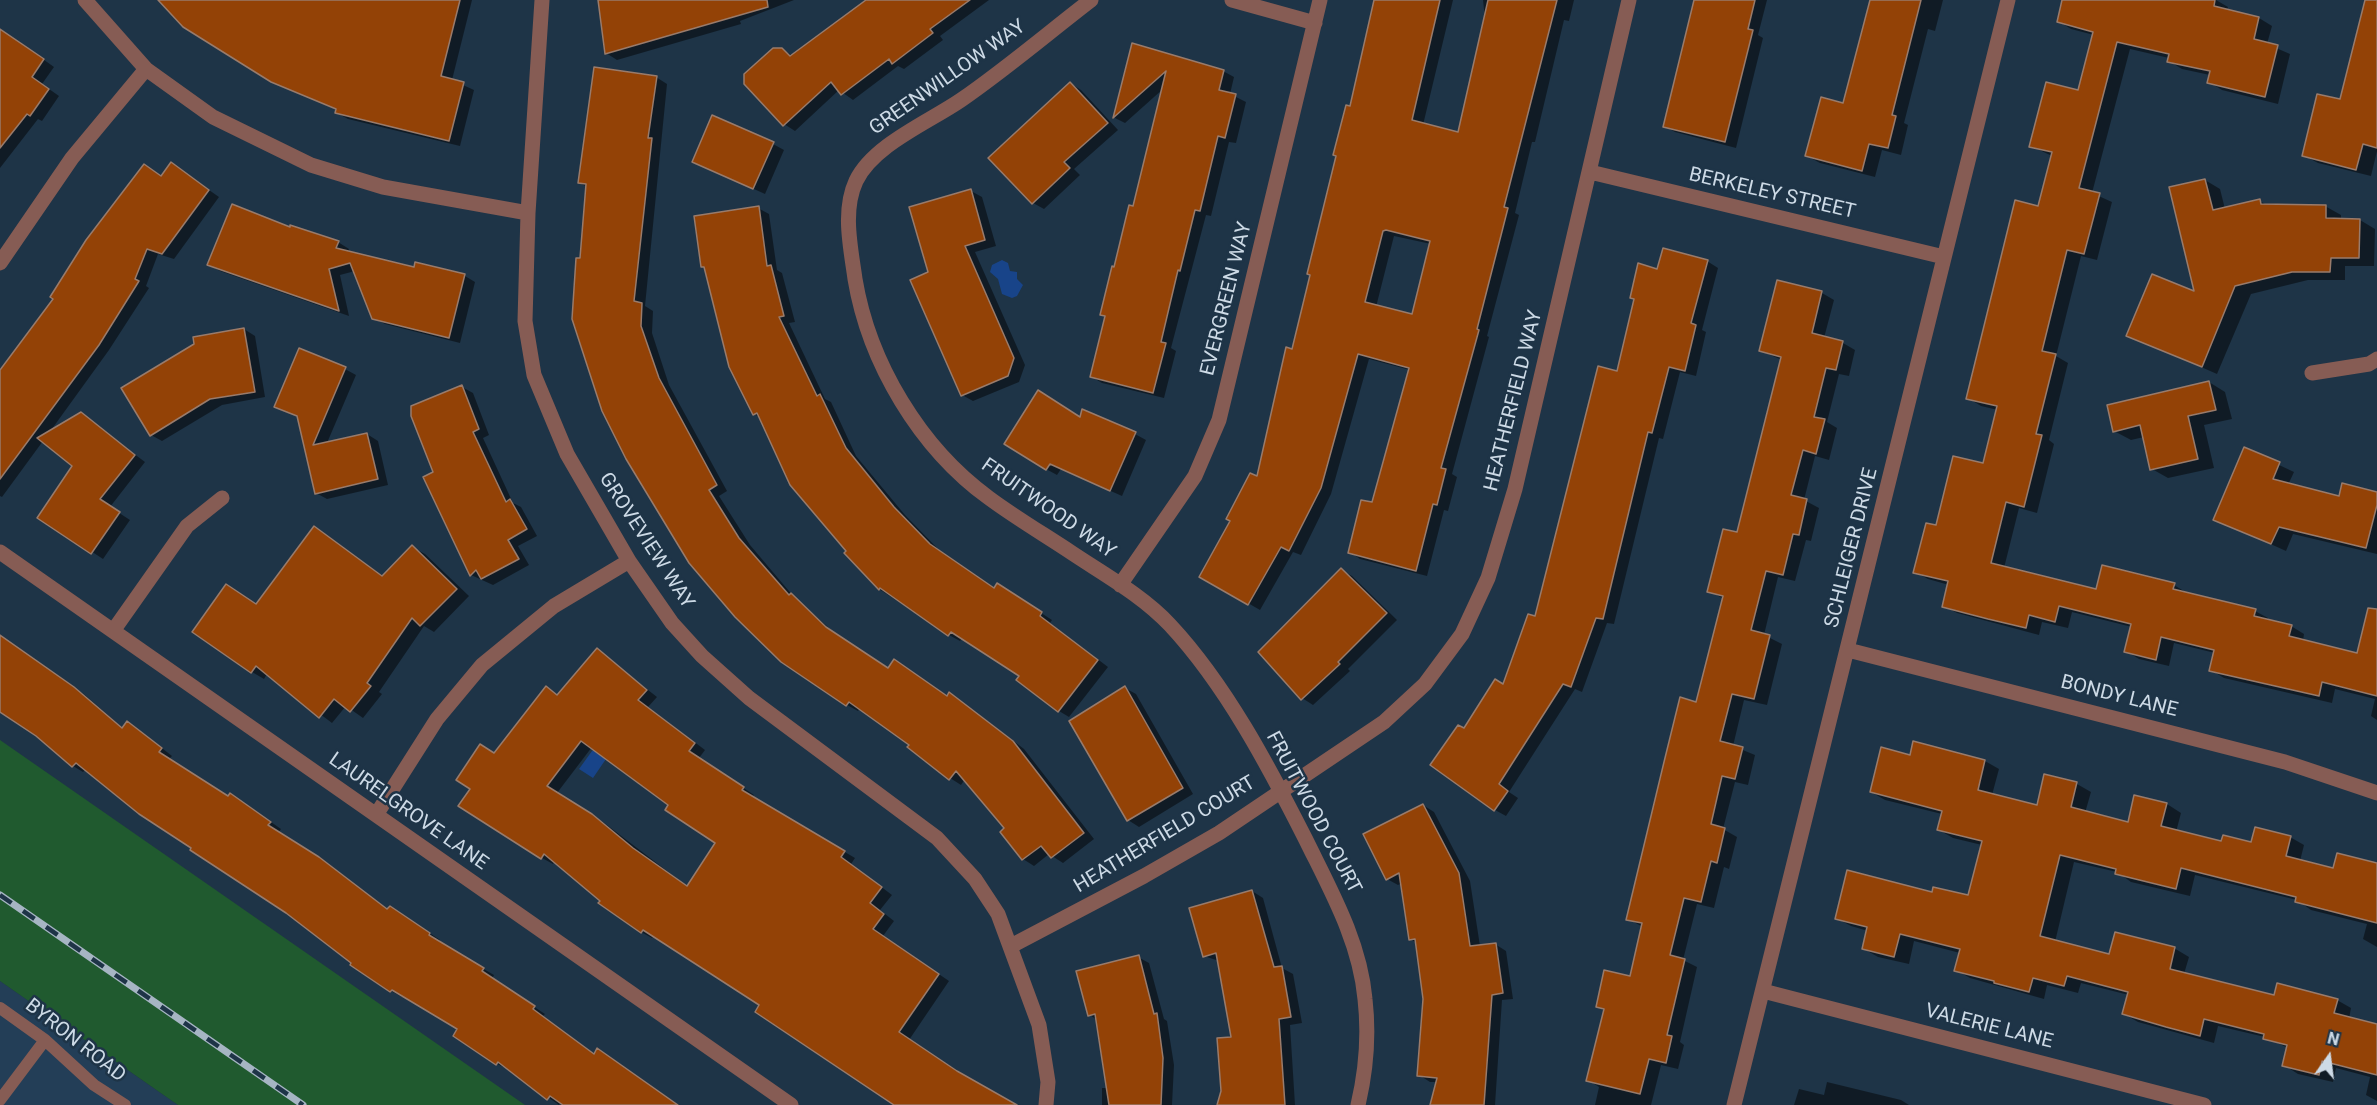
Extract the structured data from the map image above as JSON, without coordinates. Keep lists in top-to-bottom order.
{
  "streets": {
    "street": [
      "GREENWILLOW WAY",
      "BERKELEY STREET",
      "EVERGREEN WAY",
      "HEATHERFIELD WAY",
      "FRUITWOOD WAY",
      "GROVEVIEW WAY",
      "SCHLEIGER DRIVE",
      "BONDY LANE",
      "LAURELGROVE LANE",
      "FRUITWOOD COURT",
      "HEATHERFIELD COURT",
      "VALERIE LANE"
    ],
    "lane": ["BYRON ROAD"]
  },
  "crossings": [
    ["GREENWILLOW WAY", "FRUITWOOD WAY"],
    ["BERKELEY STREET", "HEATHERFIELD WAY"],
    ["BERKELEY STREET", "SCHLEIGER DRIVE"],
    ["EVERGREEN WAY", "FRUITWOOD WAY"],
    ["EVERGREEN WAY", "FRUITWOOD COURT"],
    ["HEATHERFIELD WAY", "HEATHERFIELD COURT"],
    ["FRUITWOOD WAY", "FRUITWOOD COURT"],
    ["GROVEVIEW WAY", "HEATHERFIELD COURT"],
    ["SCHLEIGER DRIVE", "BONDY LANE"],
    ["SCHLEIGER DRIVE", "VALERIE LANE"],
    ["FRUITWOOD COURT", "HEATHERFIELD COURT"]
  ],
  "north": "top"
}
